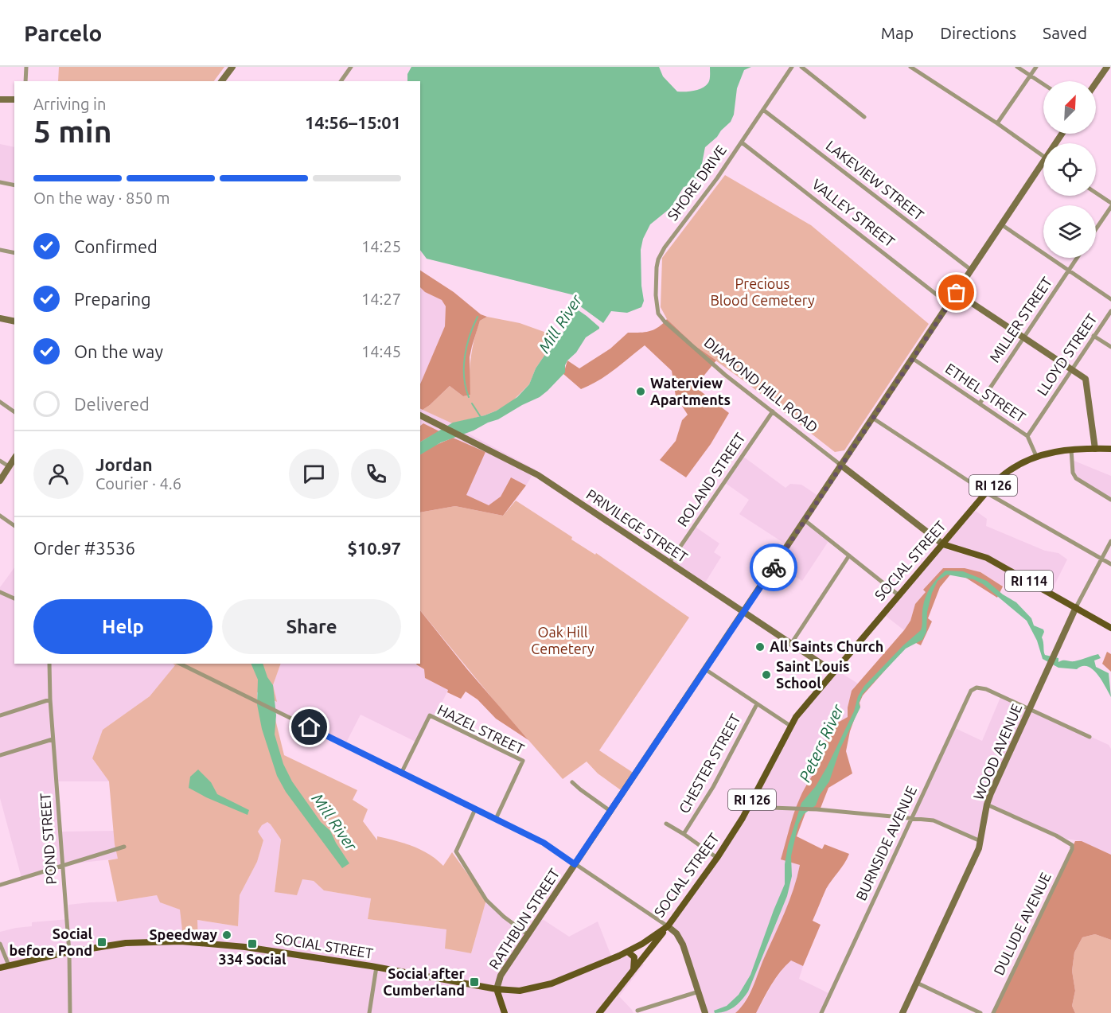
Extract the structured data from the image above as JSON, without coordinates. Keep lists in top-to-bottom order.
{
  "streets": {
    "main road": [
      "DIAMOND HILL ROAD",
      "RI 126",
      "SOCIAL STREET",
      "RI 114"
    ],
    "street": [
      "LAKEVIEW STREET",
      "SHORE DRIVE",
      "VALLEY STREET",
      "MILLER STREET",
      "LLOYD STREET",
      "ETHEL STREET",
      "ROLAND STREET",
      "PRIVILEGE STREET",
      "HAZEL STREET",
      "WOOD AVENUE",
      "CHESTER STREET",
      "POND STREET",
      "BURNSIDE AVENUE",
      "RATHBUN STREET",
      "DULUDE AVENUE"
    ]
  },
  "crossings": [
    ["LAKEVIEW STREET", "SHORE DRIVE"],
    ["LAKEVIEW STREET", "RATHBUN STREET"],
    ["SHORE DRIVE", "VALLEY STREET"],
    ["SHORE DRIVE", "DIAMOND HILL ROAD"],
    ["VALLEY STREET", "RATHBUN STREET"],
    ["MILLER STREET", "ETHEL STREET"],
    ["LLOYD STREET", "ETHEL STREET"],
    ["DIAMOND HILL ROAD", "ROLAND STREET"],
    ["DIAMOND HILL ROAD", "SOCIAL STREET"],
    ["DIAMOND HILL ROAD", "WOOD AVENUE"],
    ["DIAMOND HILL ROAD", "RATHBUN STREET"],
    ["ETHEL STREET", "SOCIAL STREET"],
    ["ETHEL STREET", "RATHBUN STREET"],
    ["ROLAND STREET", "PRIVILEGE STREET"],
    ["RI 126", "SOCIAL STREET"],
    ["PRIVILEGE STREET", "SOCIAL STREET"],
    ["PRIVILEGE STREET", "RATHBUN STREET"],
    ["SOCIAL STREET", "CHESTER STREET"],
    ["SOCIAL STREET", "POND STREET"],
    ["SOCIAL STREET", "RATHBUN STREET"],
    ["WOOD AVENUE", "BURNSIDE AVENUE"],
    ["WOOD AVENUE", "DULUDE AVENUE"]
  ],
  "water": ["Mill River", "Peters River"],
  "parks": ["Precious Blood Cemetery", "Oak Hill Cemetery"],
  "places": {
    "other": [
      "Waterview Apartments",
      "All Saints Church",
      "Saint Louis School",
      "Speedway"
    ],
    "transit": ["Social before Pond", "334 Social", "Social after Cumberland"]
  },
  "north": "top right",
  "page": {
    "header": "Parcelo",
    "nav": ["Map", "Directions", "Saved"],
    "heading": ["5 min", "Arriving in", "14:56–15:01"],
    "panel": [
      "Jordan",
      "Courier · 4.6",
      "Order #3536",
      "$10.97"
    ],
    "bar": "On the way · 850 m",
    "list": [
      ["Confirmed", "14:25"],
      ["Preparing", "14:27"],
      ["On the way", "14:45"],
      "Delivered"
    ],
    "buttons": ["Help", "Share"]
  }
}
